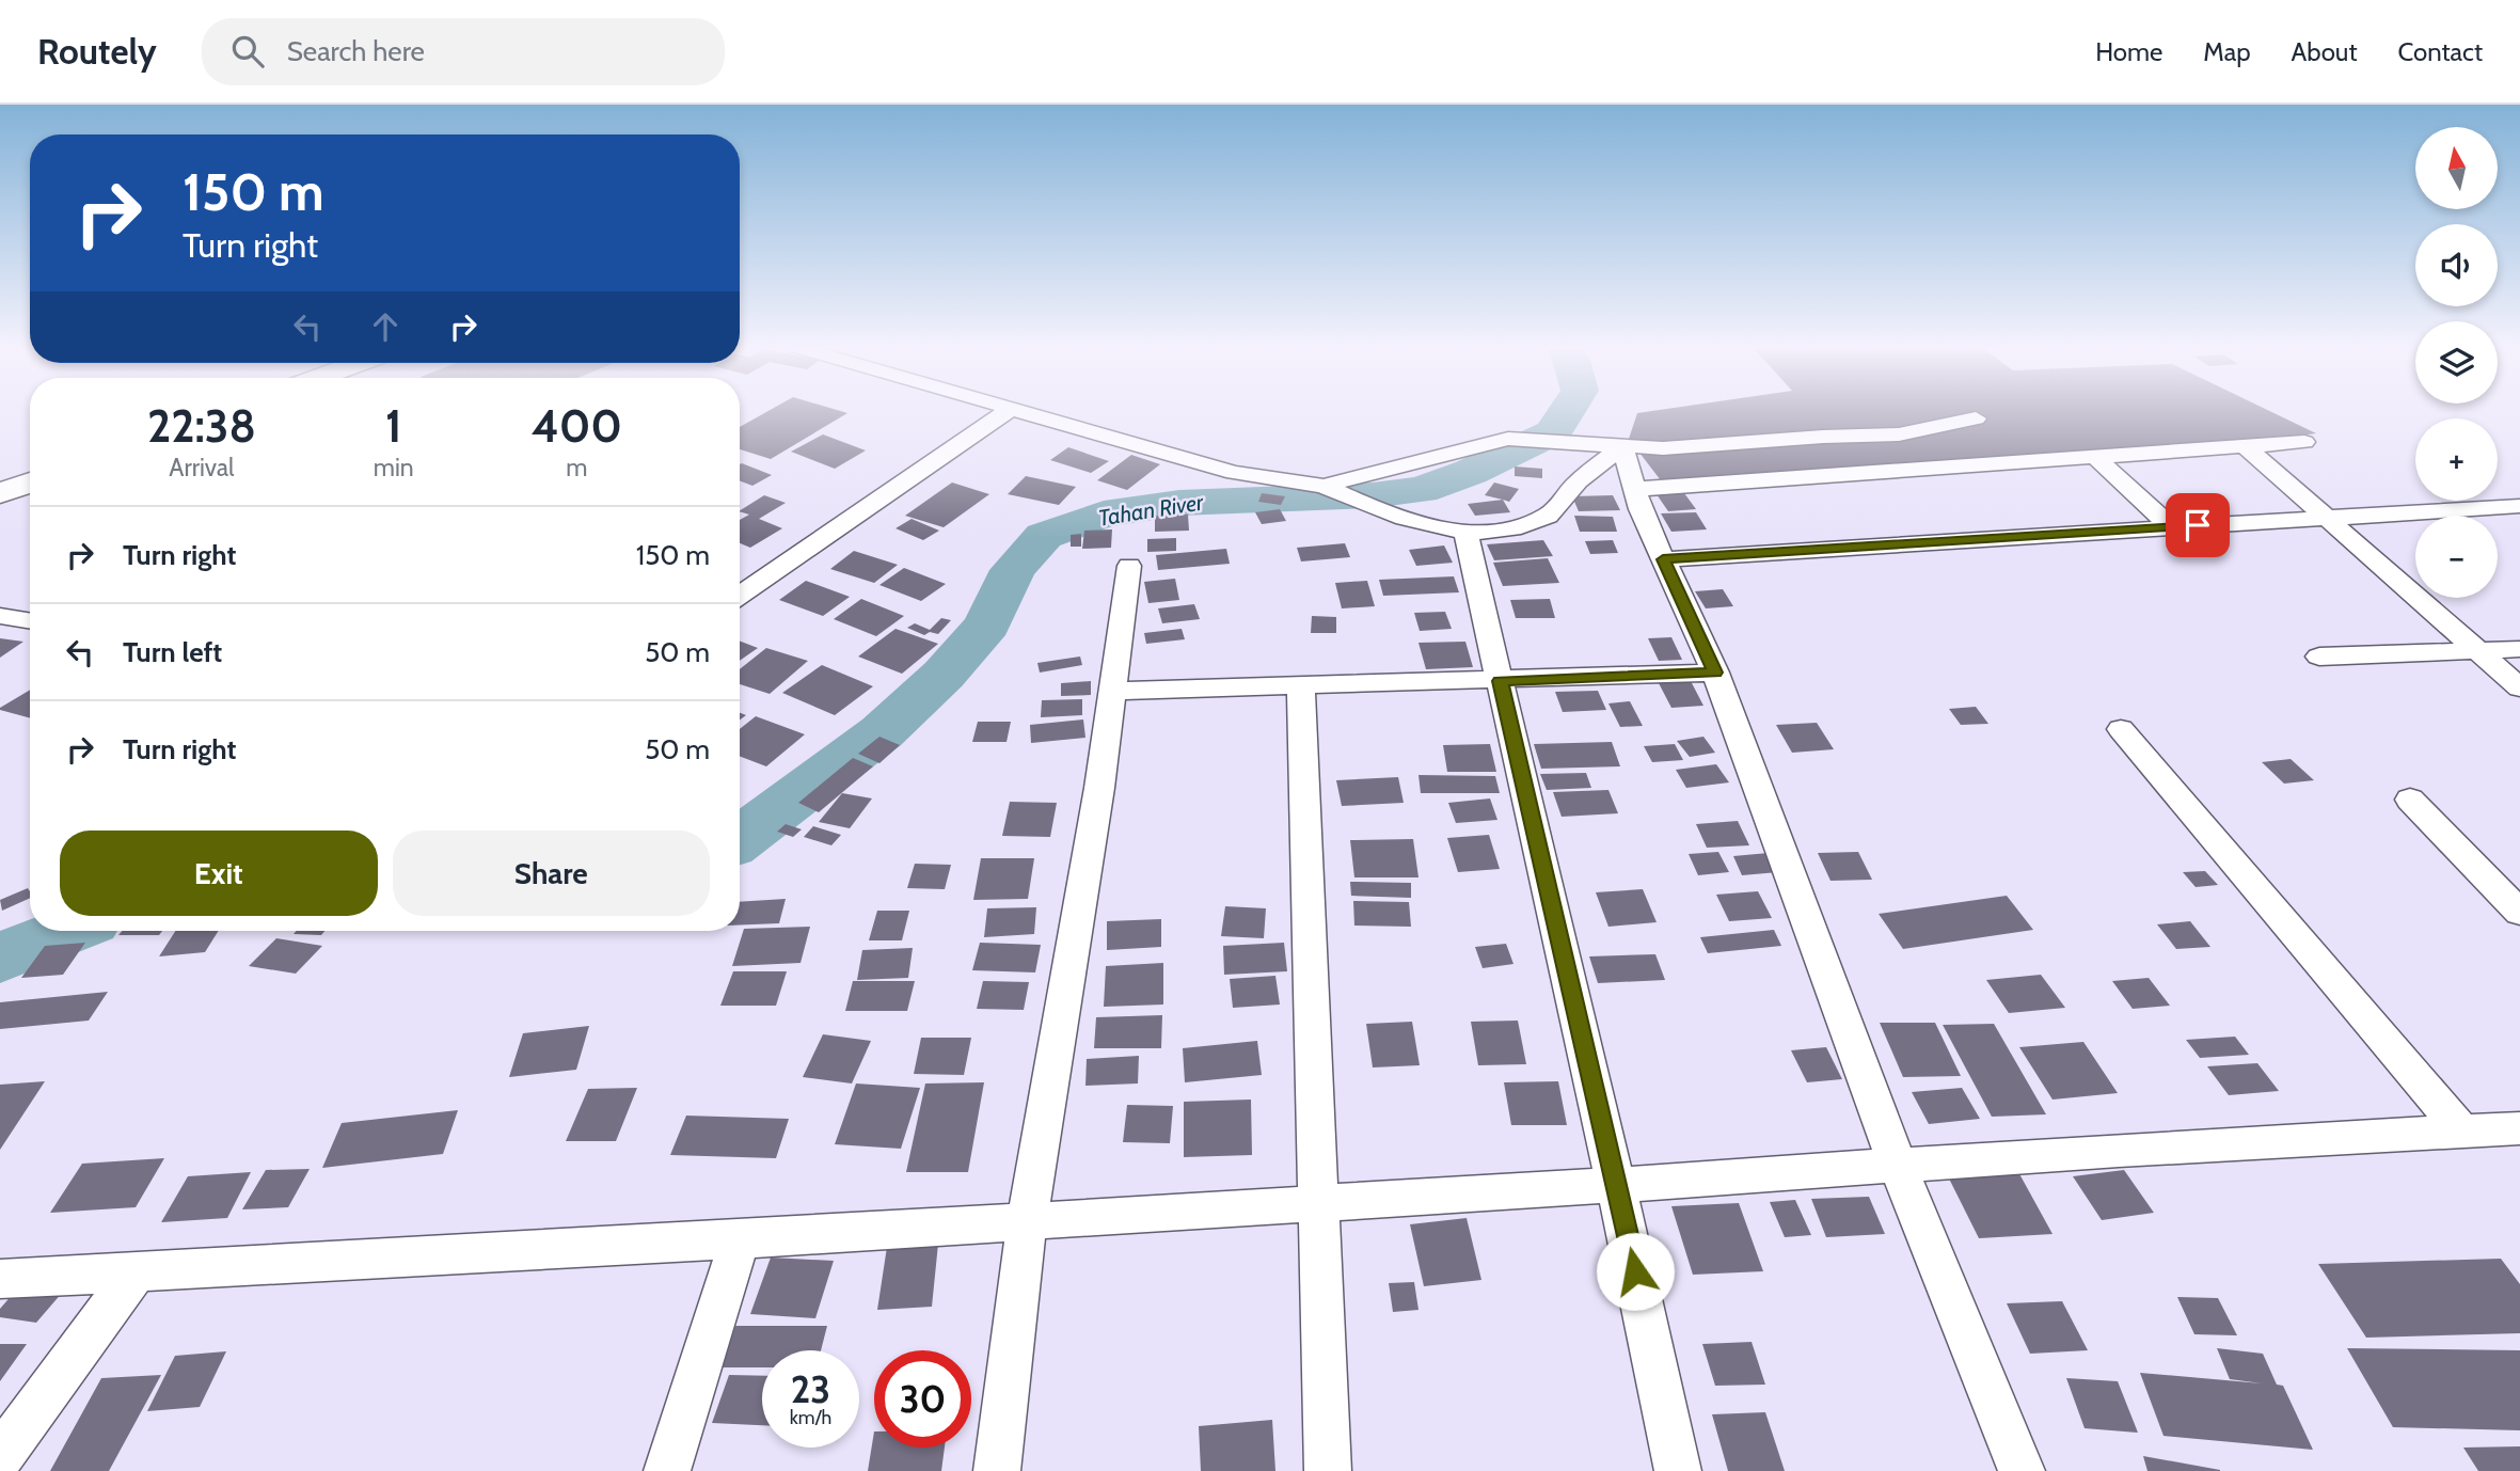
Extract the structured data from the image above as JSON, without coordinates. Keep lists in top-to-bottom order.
{
  "water": ["Tahan River"],
  "north": "top",
  "page": {
    "header": "Routely",
    "search": "Search here",
    "nav": [
      "Home",
      "Map",
      "About",
      "Contact"
    ],
    "map_buttons": ["+", "−"],
    "turn": ["150 m", "Turn right"],
    "eta": [
      "22:38",
      "Arrival",
      "1",
      "min",
      "400",
      "m"
    ],
    "list": [
      {
        "name": "Turn right",
        "value": "150 m"
      },
      {
        "name": "Turn left",
        "value": "50 m"
      },
      {
        "name": "Turn right",
        "value": "50 m"
      }
    ],
    "buttons": ["Exit", "Share"],
    "speed": "23 km/h",
    "limit": "30"
  }
}
